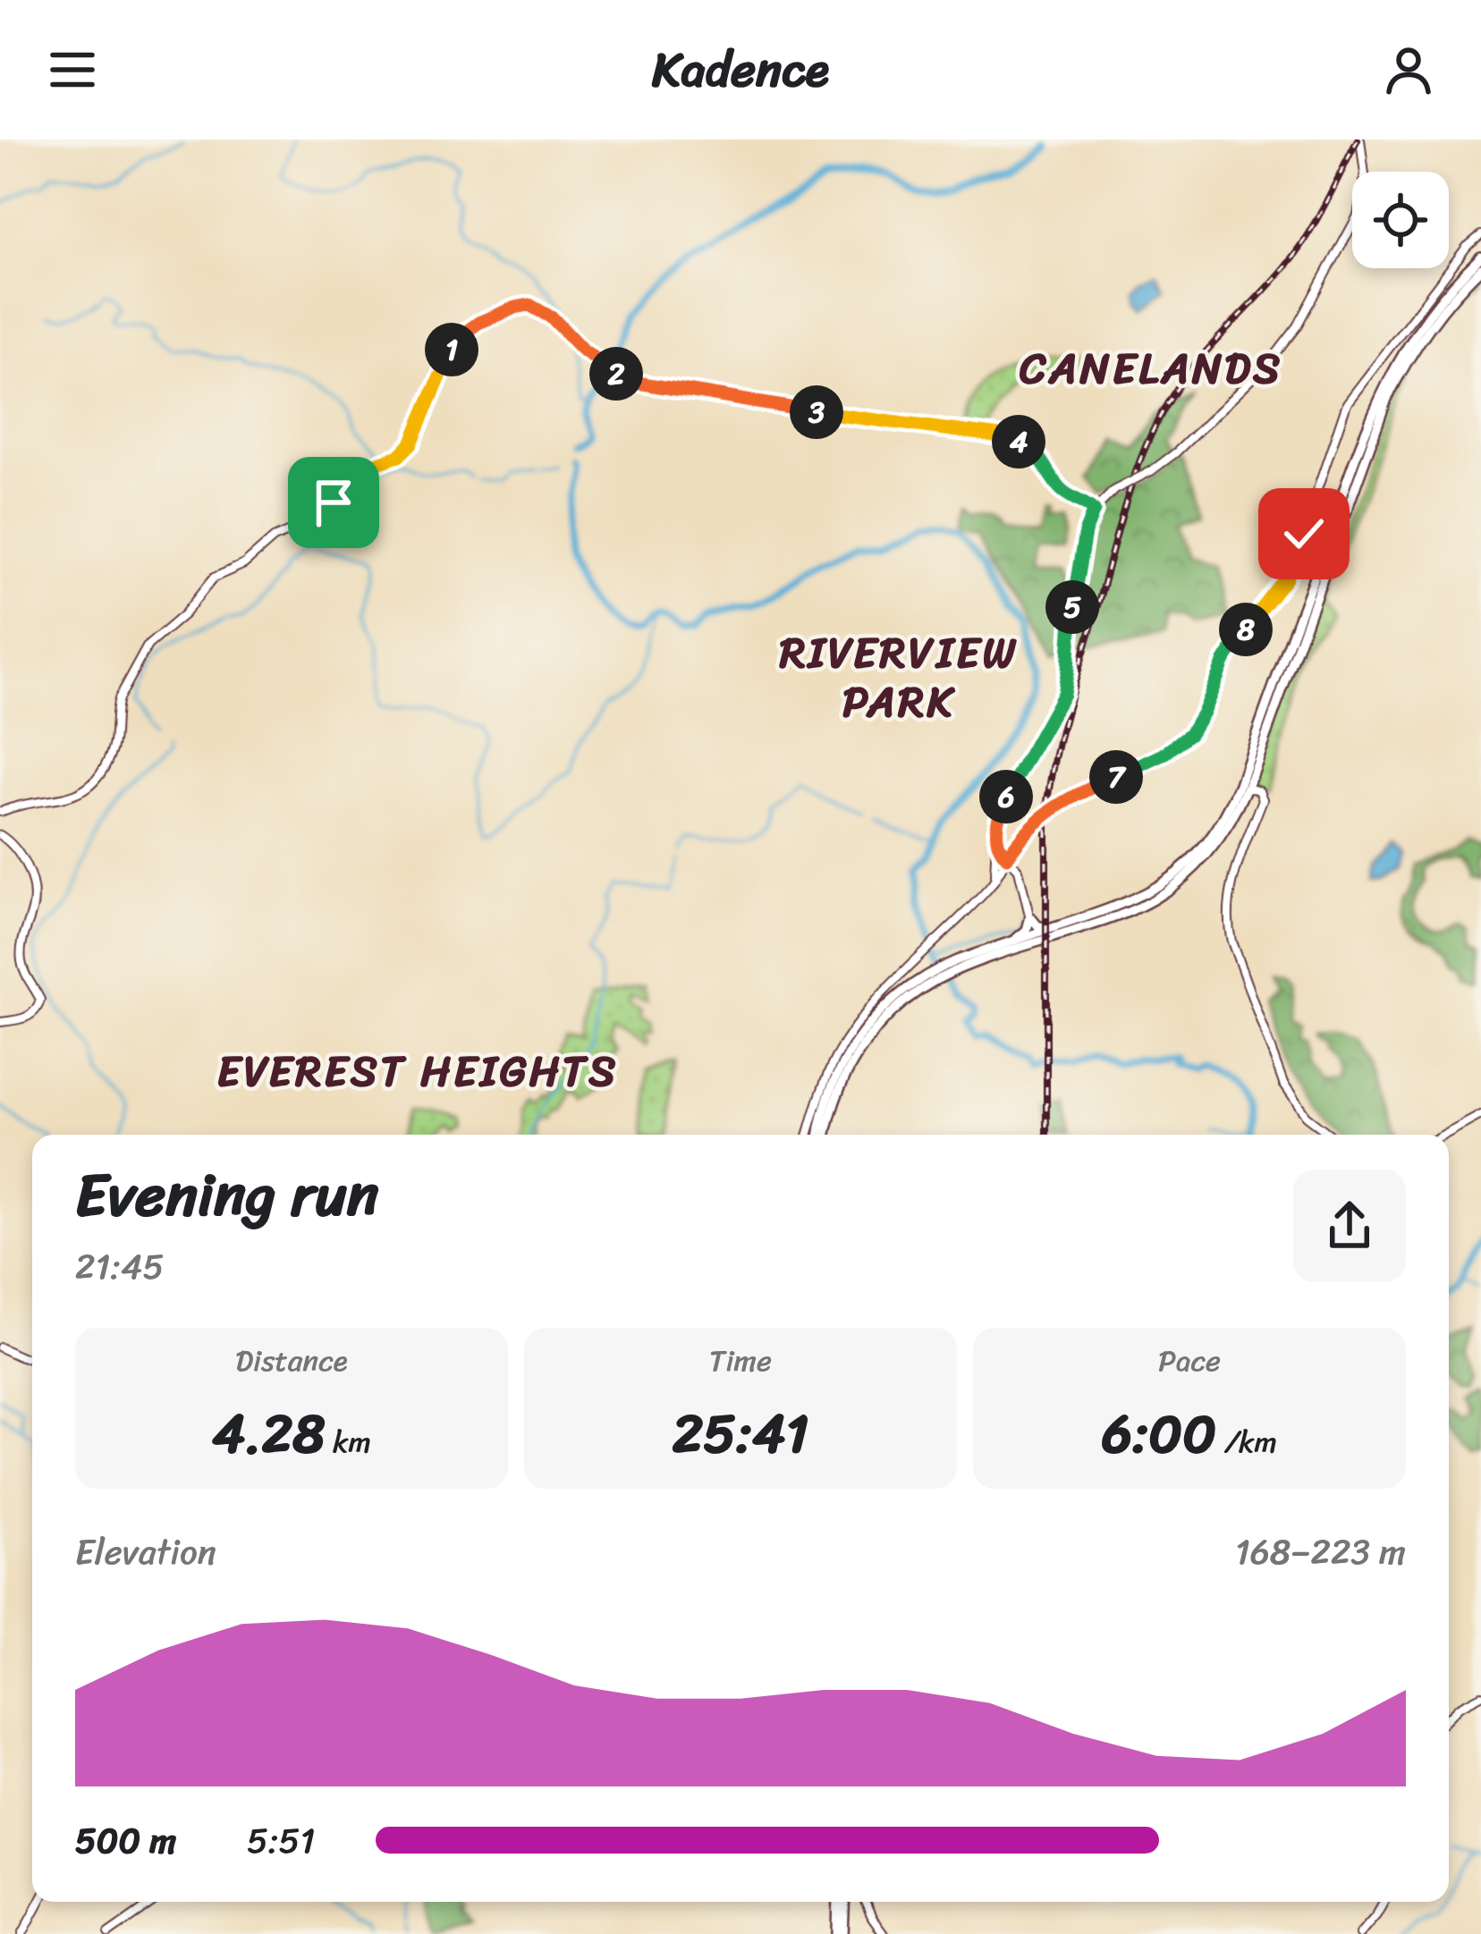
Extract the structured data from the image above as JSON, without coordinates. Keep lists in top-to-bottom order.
{
  "districts": ["CANELANDS", "RIVERVIEW PARK", "EVEREST HEIGHTS"],
  "page": {
    "header": "Kadence",
    "pins": [
      "1",
      "2",
      "3",
      "4",
      "5",
      "8",
      "7",
      "6"
    ],
    "heading": ["Evening run", "21:45"],
    "stats": [
      ["Distance", "4.28 km"],
      ["Time", "25:41"],
      ["Pace", "6:00 /km"]
    ],
    "chart": ["Elevation", "168–223 m"],
    "list": [
      {
        "name": "500 m",
        "note": "5:51"
      }
    ]
  }
}
